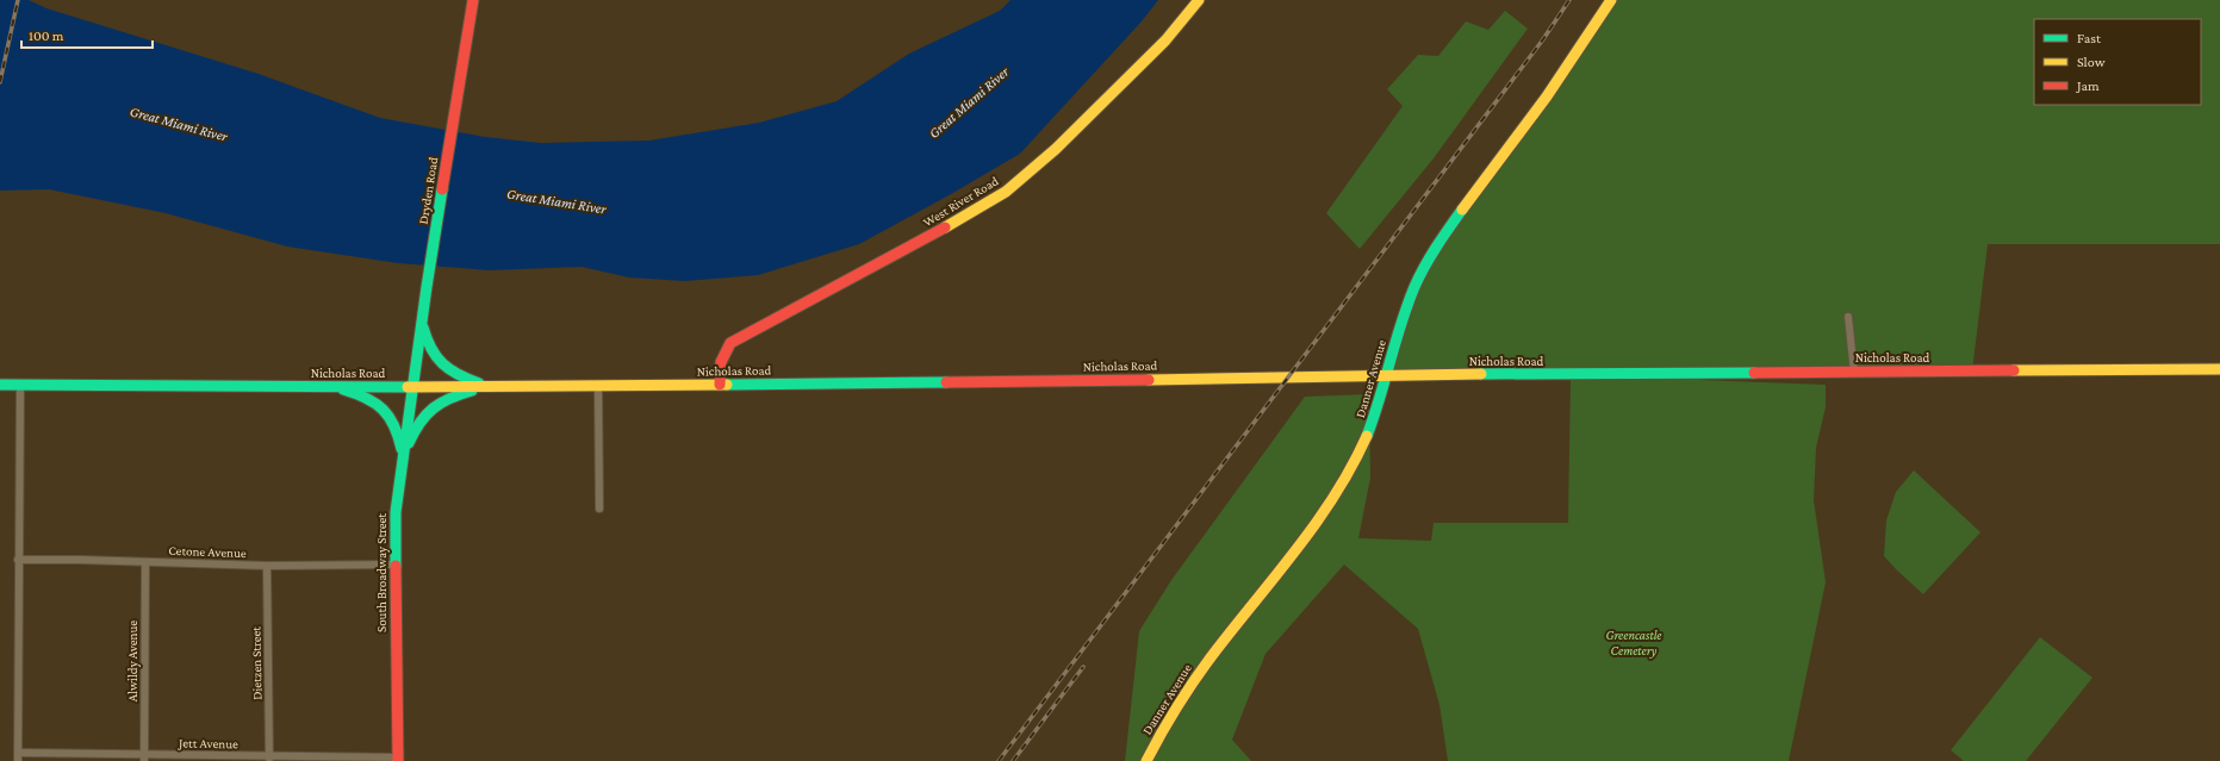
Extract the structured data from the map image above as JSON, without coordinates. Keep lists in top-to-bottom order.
{
  "streets": {
    "street": [
      "Dryden Road",
      "West River Road",
      "Nicholas Road",
      "Danner Avenue",
      "Cetone Avenue",
      "South Broadway Street",
      "Alwildy Avenue",
      "Dietzen Street",
      "Jett Avenue"
    ]
  },
  "crossings": [
    ["Dryden Road", "Nicholas Road"],
    ["Dryden Road", "South Broadway Street"],
    ["West River Road", "Nicholas Road"],
    ["Nicholas Road", "Danner Avenue"],
    ["Nicholas Road", "South Broadway Street"],
    ["Cetone Avenue", "South Broadway Street"],
    ["Cetone Avenue", "Alwildy Avenue"],
    ["Cetone Avenue", "Dietzen Street"],
    ["South Broadway Street", "Jett Avenue"],
    ["Alwildy Avenue", "Jett Avenue"],
    ["Dietzen Street", "Jett Avenue"]
  ],
  "water": ["Great Miami River"],
  "parks": ["Greencastle Cemetery"],
  "legend": ["Fast", "Slow", "Jam"],
  "scale_bar": "100 m"
}
